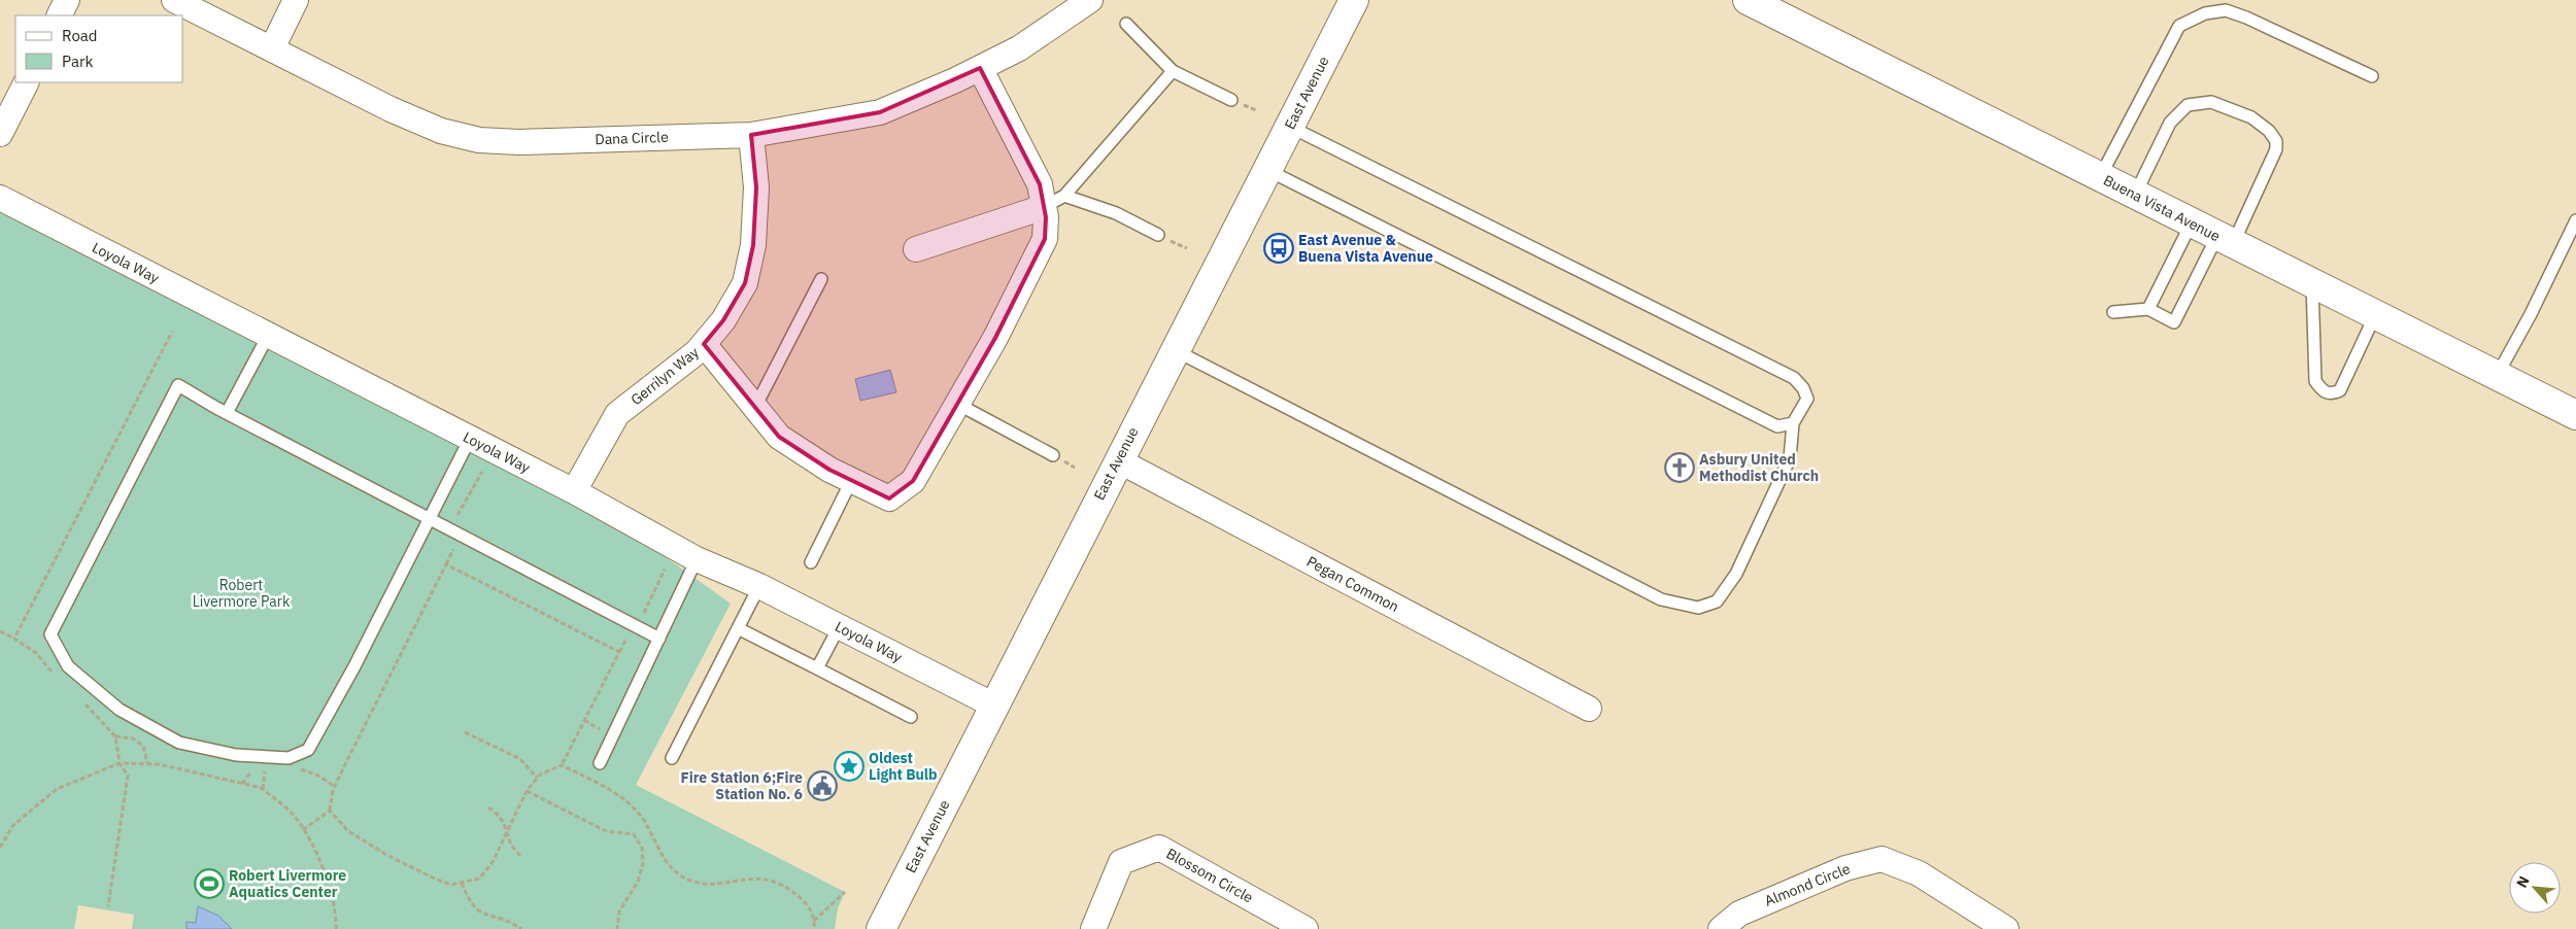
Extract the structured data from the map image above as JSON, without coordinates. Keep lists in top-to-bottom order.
{
  "streets": {
    "main road": ["East Avenue", "Buena Vista Avenue"],
    "street": [
      "Dana Circle",
      "Loyola Way",
      "Gerrilyn Way",
      "Pegan Common",
      "Blossom Circle",
      "Almond Circle"
    ]
  },
  "crossings": [
    ["East Avenue", "Loyola Way"],
    ["East Avenue", "Pegan Common"],
    ["Dana Circle", "Gerrilyn Way"],
    ["Loyola Way", "Gerrilyn Way"]
  ],
  "parks": ["Robert Livermore Park"],
  "places": {
    "bus stop": ["East Avenue & Buena Vista Avenue"],
    "church": ["Asbury United Methodist Church"],
    "place": ["Oldest Light Bulb"],
    "public building": ["Fire Station 6;Fire Station No. 6"],
    "sports": ["Robert Livermore Aquatics Center"]
  },
  "legend": ["Road", "Park"],
  "north": "top left"
}
